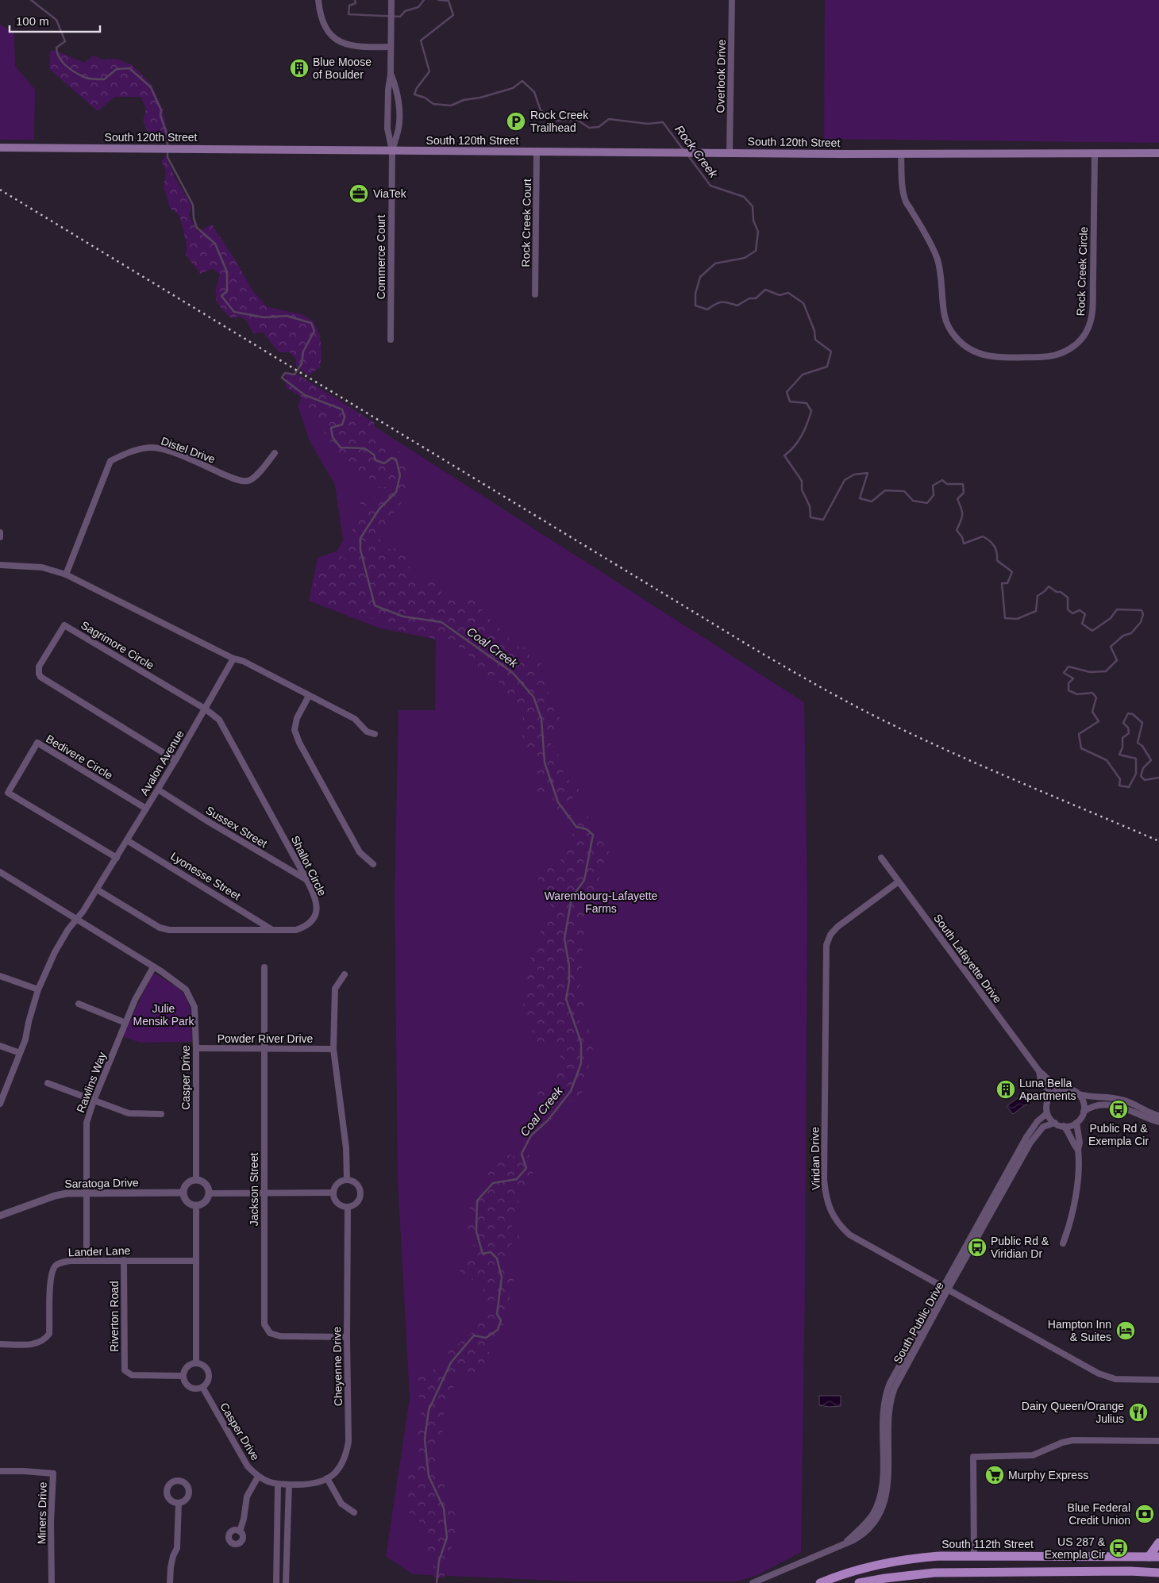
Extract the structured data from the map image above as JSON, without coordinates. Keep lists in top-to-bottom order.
{
  "streets": {
    "main road": ["South 120th Street", "South 112th Street"],
    "street": [
      "Overlook Drive",
      "Rock Creek Court",
      "Commerce Court",
      "Rock Creek Circle",
      "Distel Drive",
      "Sagrimore Circle",
      "Bedivere Circle",
      "Avalon Avenue",
      "Sussex Street",
      "Shallot Circle",
      "Lyonesse Street",
      "South Lafayette Drive",
      "Powder River Drive",
      "Casper Drive",
      "Rawlins Way",
      "Viridan Drive",
      "Saratoga Drive",
      "Jackson Street",
      "Lander Lane",
      "Riverton Road",
      "South Public Drive",
      "Cheyenne Drive",
      "Miners Drive"
    ]
  },
  "crossings": [
    ["Overlook Drive", "South 120th Street"],
    ["South 120th Street", "Rock Creek Court"],
    ["South 120th Street", "Commerce Court"],
    ["South 120th Street", "Rock Creek Circle"],
    ["Sagrimore Circle", "Avalon Avenue"],
    ["Sagrimore Circle", "Shallot Circle"],
    ["Bedivere Circle", "Avalon Avenue"],
    ["Avalon Avenue", "Sussex Street"],
    ["Avalon Avenue", "Shallot Circle"],
    ["Avalon Avenue", "Lyonesse Street"],
    ["Avalon Avenue", "Casper Drive"],
    ["Sussex Street", "Shallot Circle"],
    ["Shallot Circle", "Lyonesse Street"],
    ["South Lafayette Drive", "Viridan Drive"],
    ["South Lafayette Drive", "South Public Drive"],
    ["Powder River Drive", "Casper Drive"],
    ["Powder River Drive", "Jackson Street"],
    ["Casper Drive", "Rawlins Way"],
    ["Casper Drive", "Saratoga Drive"],
    ["Casper Drive", "Riverton Road"],
    ["Casper Drive", "Cheyenne Drive"],
    ["Rawlins Way", "Saratoga Drive"],
    ["Rawlins Way", "Lander Lane"],
    ["Viridan Drive", "South Public Drive"],
    ["Jackson Street", "Cheyenne Drive"],
    ["Lander Lane", "Riverton Road"]
  ],
  "water": ["Rock Creek", "Coal Creek"],
  "parks": ["Warembourg-Lafayette Farms", "Julie Mensik Park"],
  "places": {
    "building": ["Blue Moose of Boulder", "Luna Bella Apartments"],
    "parking": ["Rock Creek Trailhead"],
    "office": ["ViaTek"],
    "bus stop": ["Public Rd & Exempla Cir", "Public Rd & Viridian Dr", "US 287 & Exempla Cir"],
    "hotel": ["Hampton Inn & Suites"],
    "restaurant": ["Dairy Queen/Orange Julius"],
    "supermarket": ["Murphy Express"],
    "bank": ["Blue Federal Credit Union"]
  },
  "scale_bar": "100 m"
}
